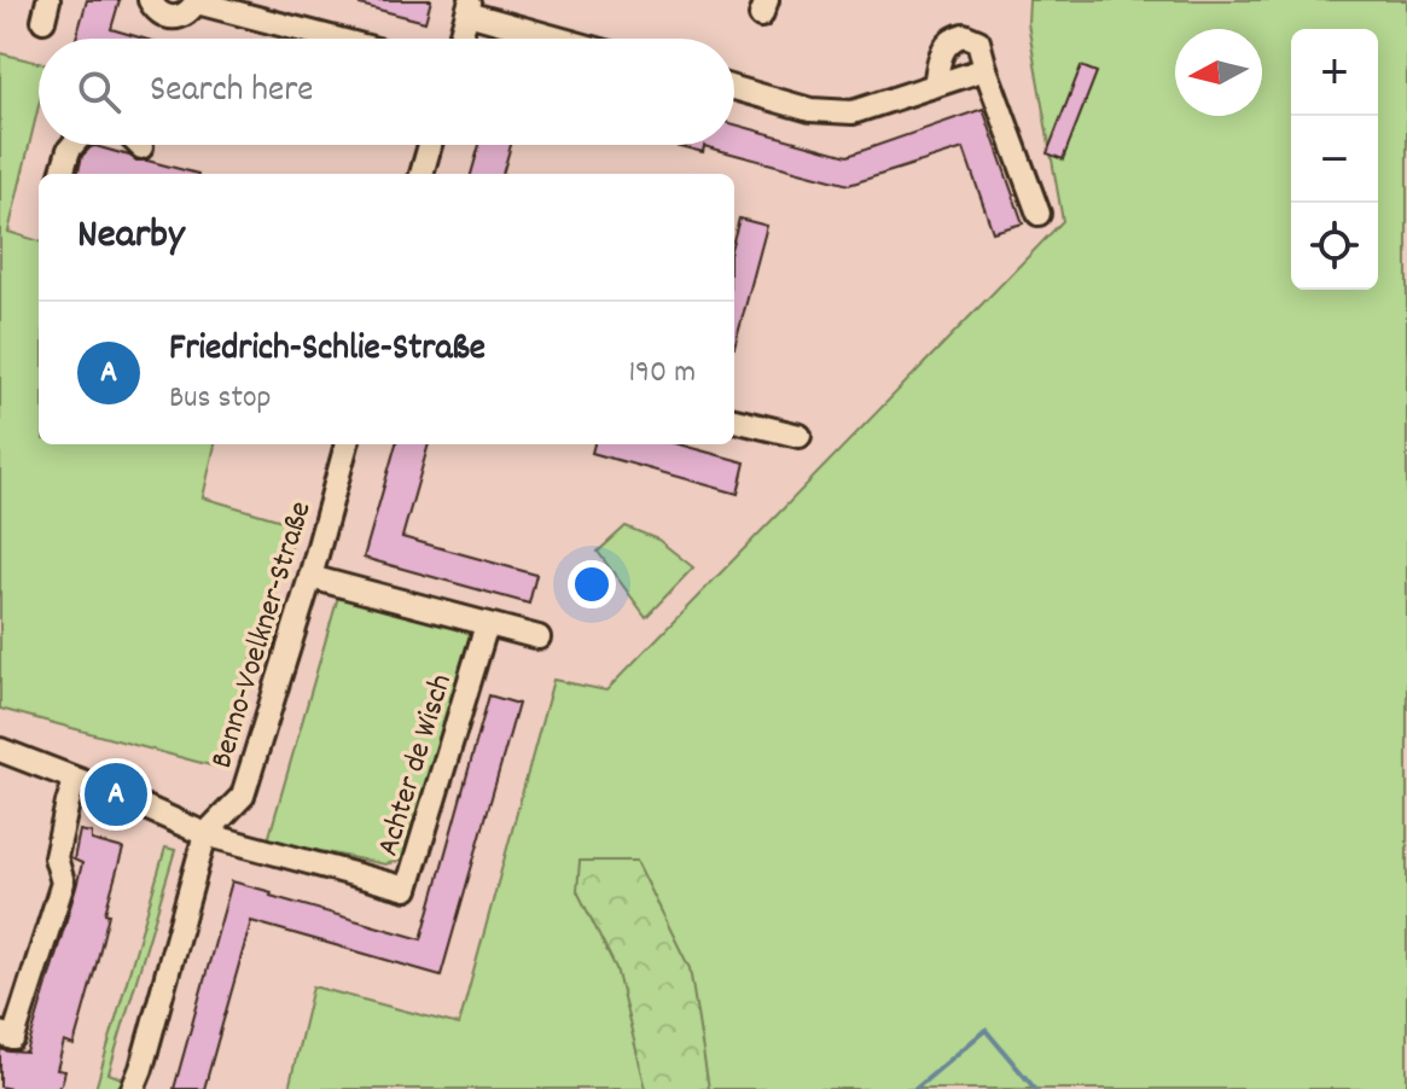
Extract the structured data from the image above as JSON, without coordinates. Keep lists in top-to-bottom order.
{
  "streets": {
    "street": ["Benno-Voelkner-Straße", "Achter de Wisch"]
  },
  "crossings": [
    ["Benno-Voelkner-Straße", "Achter de Wisch"]
  ],
  "north": "left",
  "page": {
    "map_buttons": ["+", "−"],
    "search": "Search here",
    "heading": "Nearby",
    "list": [
      {
        "mark": "A",
        "name": "Friedrich-Schlie-Straße",
        "note": "Bus stop",
        "value": "190 m"
      }
    ],
    "pins": "A"
  }
}
